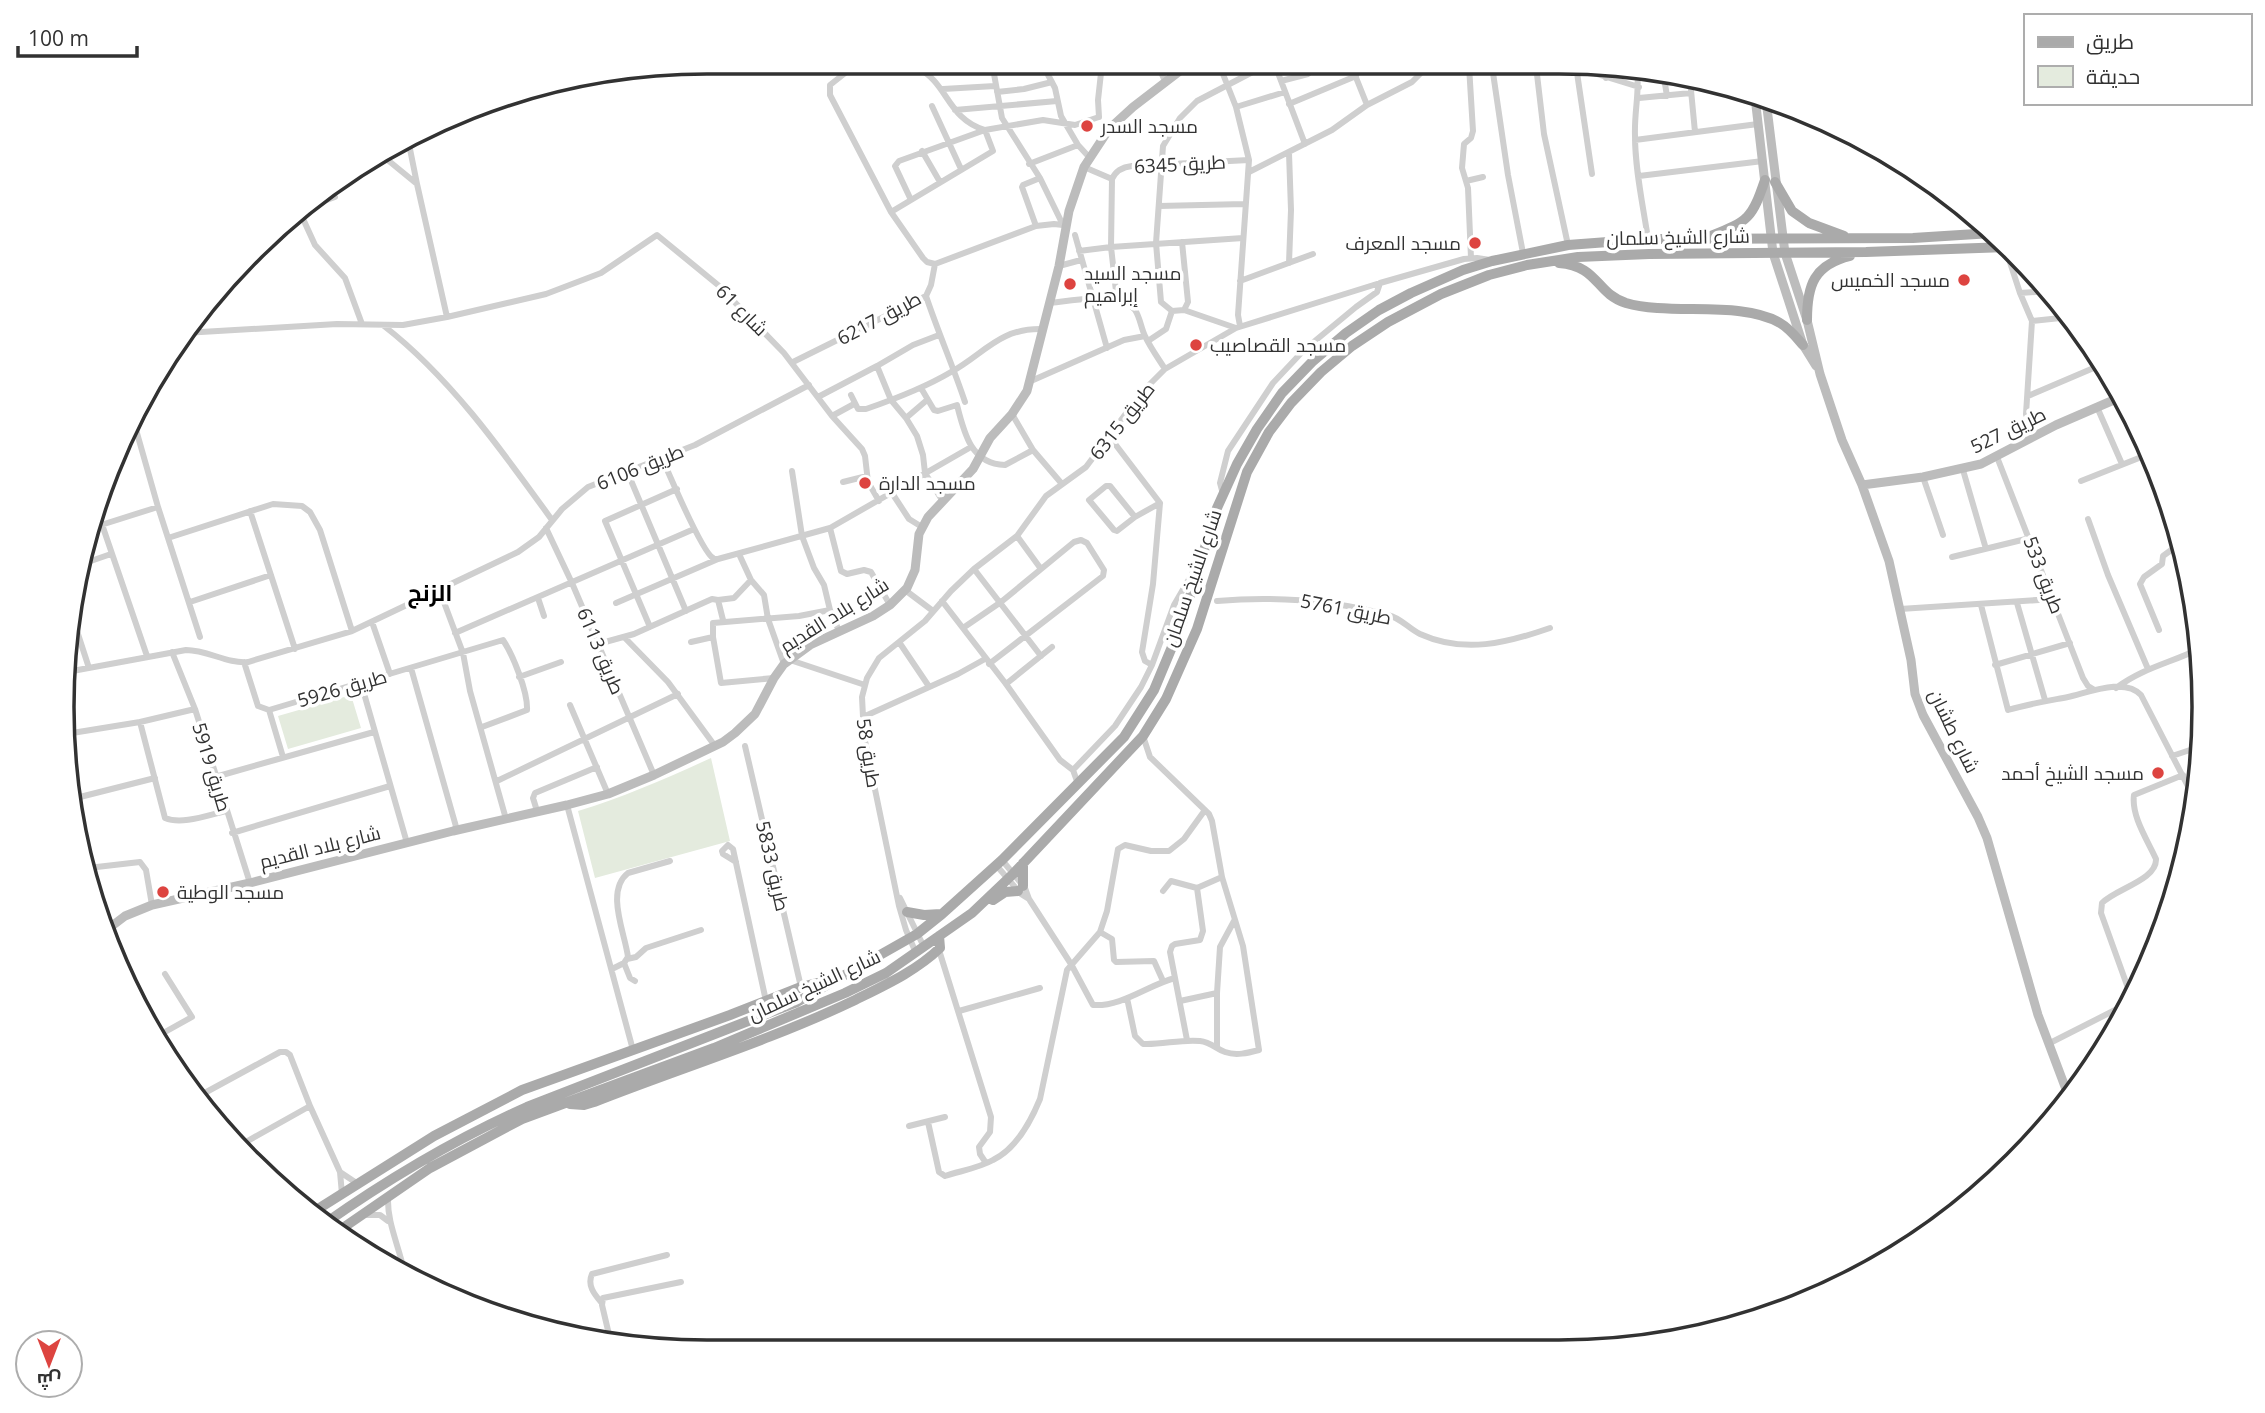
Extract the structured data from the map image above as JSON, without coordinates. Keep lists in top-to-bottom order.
{
  "streets": {
    "main road": ["شارع الشيخ سلمان"],
    "street": [
      "طريق 6345",
      "شارع 61",
      "طريق 6217",
      "طريق 6315",
      "طريق 527",
      "طريق 6106",
      "طريق 533",
      "طريق 5761",
      "شارع بلاد القديم",
      "طريق 6113",
      "طريق 5926",
      "شارع طشان",
      "طريق 58",
      "طريق 5919",
      "طريق 5833"
    ]
  },
  "crossings": [
    ["شارع الشيخ سلمان", "طريق 6315"],
    ["شارع الشيخ سلمان", "شارع طشان"],
    ["شارع الشيخ سلمان", "طريق 58"],
    ["شارع 61", "طريق 6217"],
    ["شارع 61", "طريق 6106"],
    ["طريق 6315", "طريق 58"],
    ["طريق 527", "طريق 533"],
    ["طريق 527", "شارع طشان"],
    ["طريق 6106", "طريق 6113"],
    ["شارع بلاد القديم", "طريق 6113"],
    ["شارع بلاد القديم", "طريق 5919"]
  ],
  "districts": ["الزنج"],
  "places": [
    "مسجد السدر",
    "مسجد المعرف",
    "مسجد الخميس",
    "مسجد السيد إبراهيم",
    "مسجد القصاصيب",
    "مسجد الدارة",
    "مسجد الشيخ أحمد",
    "مسجد الوطية"
  ],
  "legend": ["طريق", "حديقة"],
  "scale_bar": "100 m",
  "north": "bottom"
}
